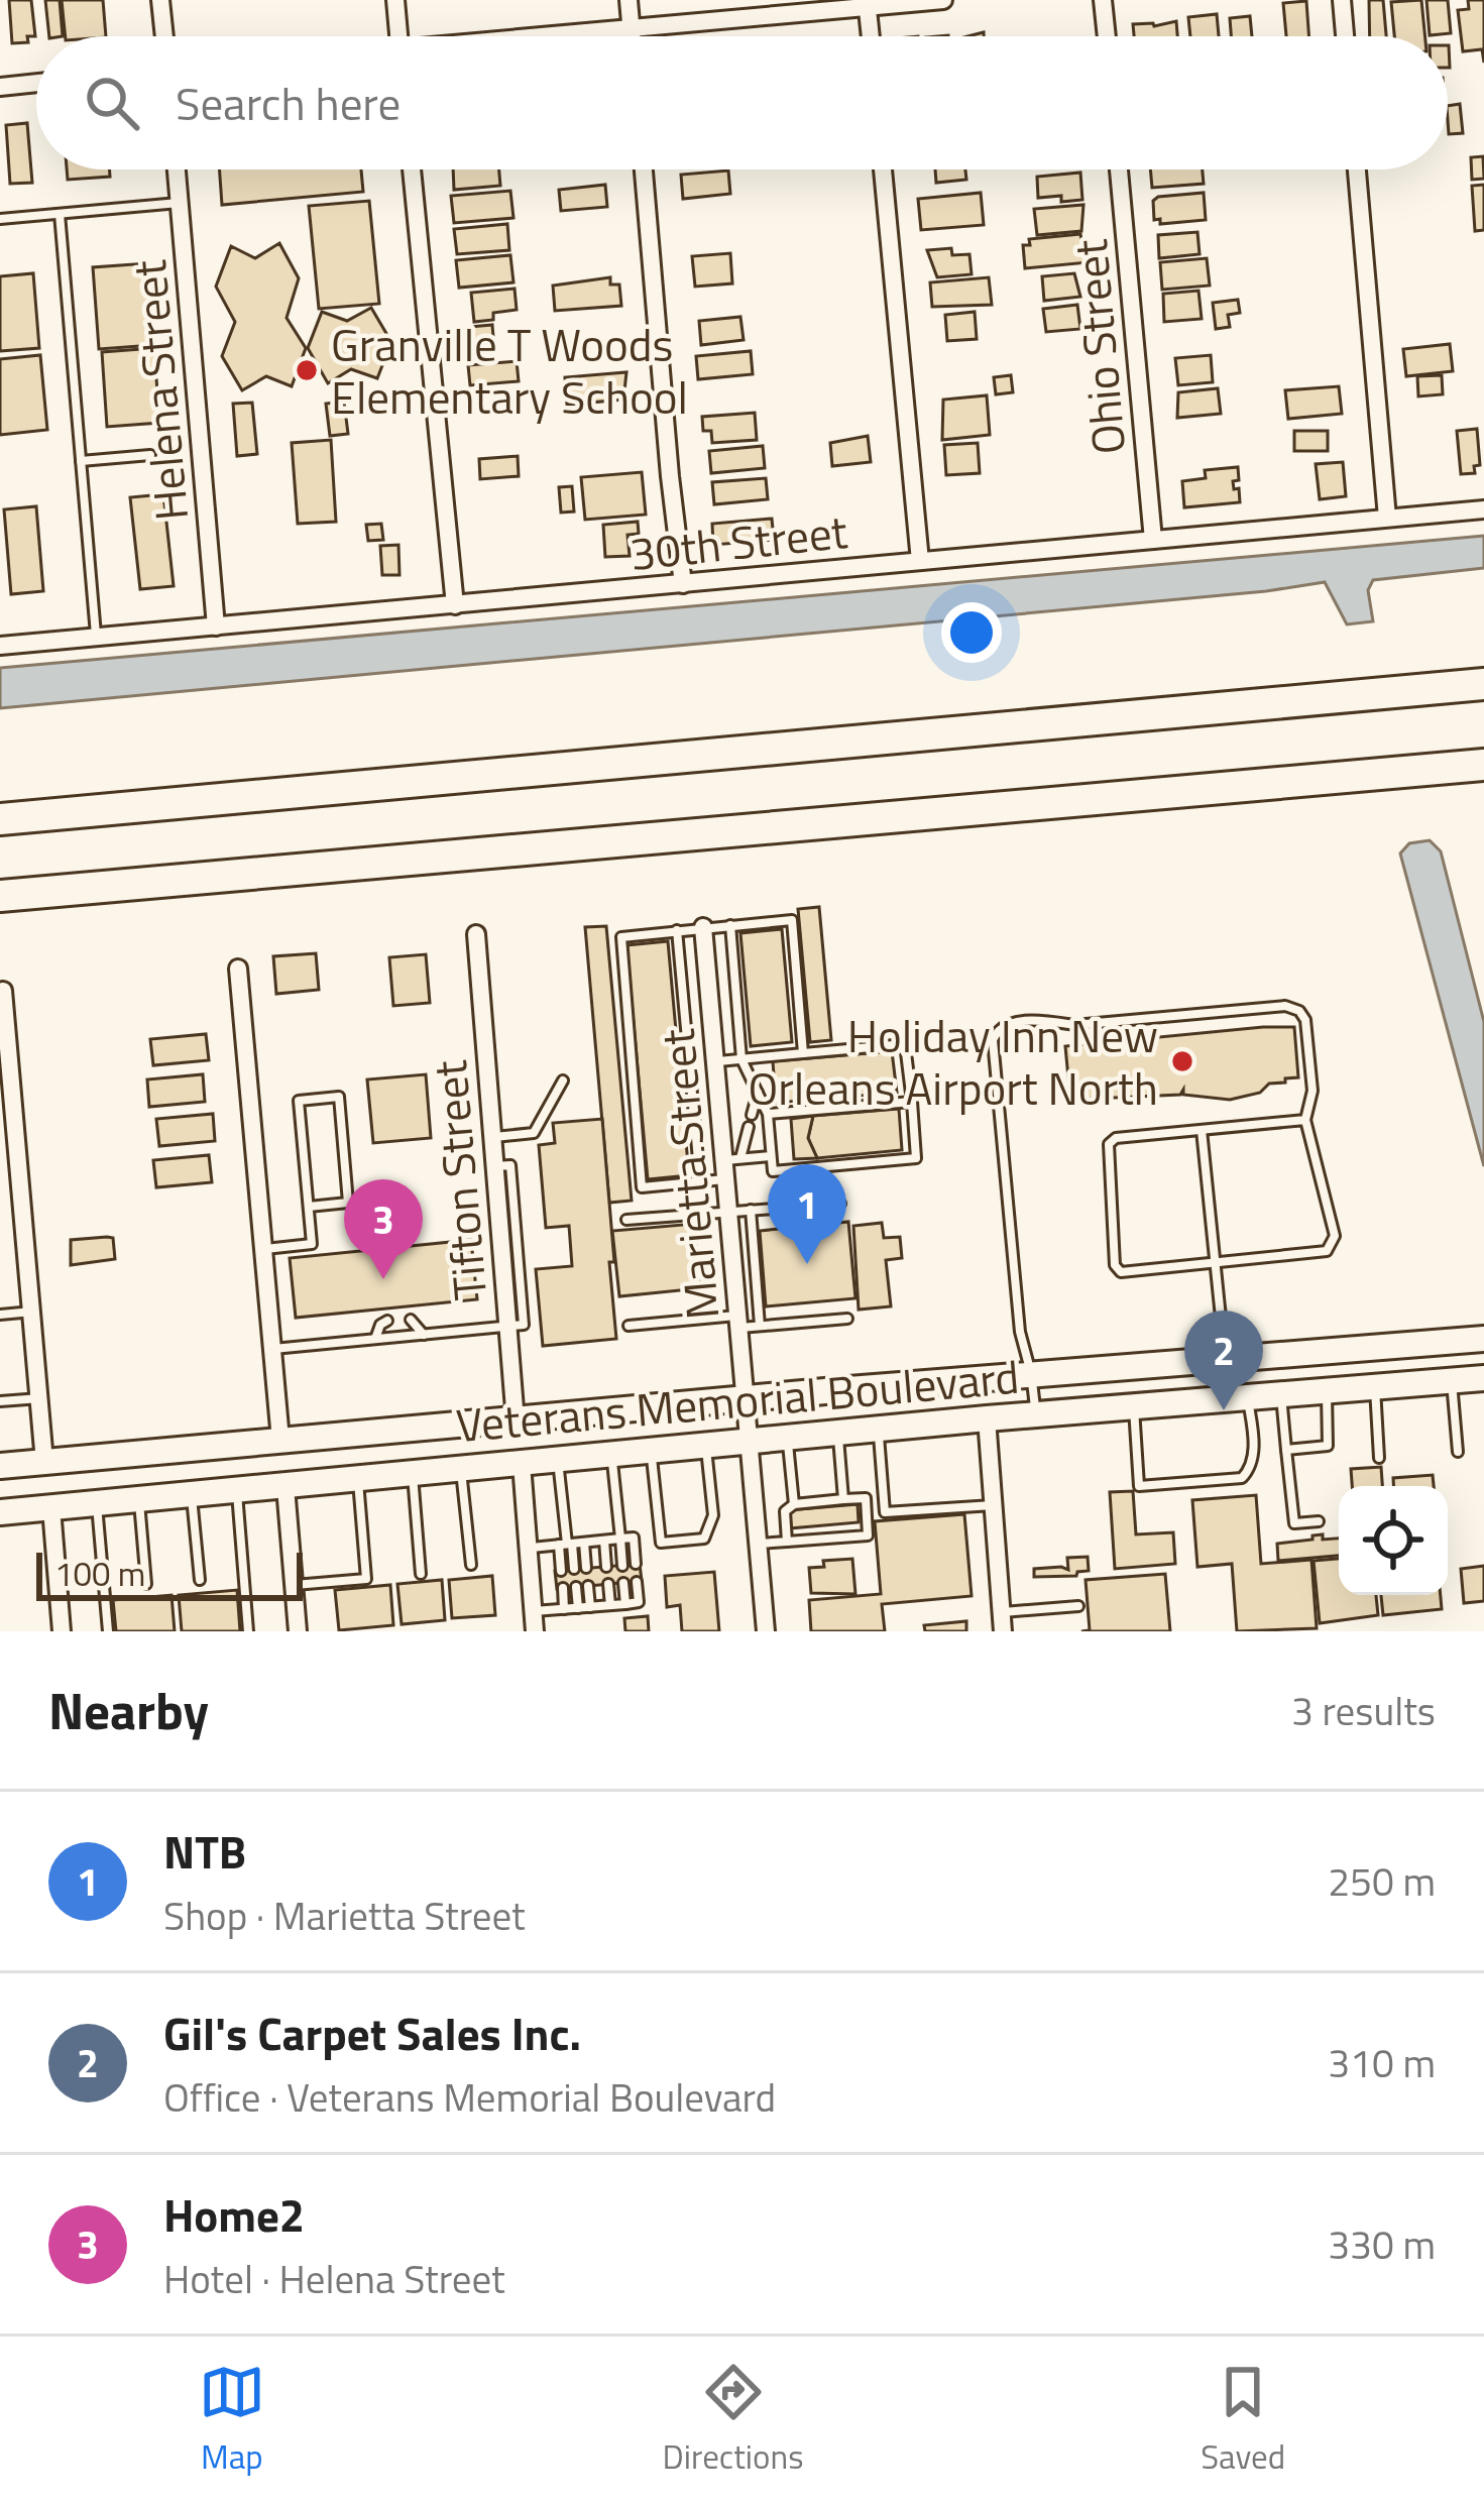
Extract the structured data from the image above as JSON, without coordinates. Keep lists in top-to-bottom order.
{
  "streets": {
    "main road": ["Veterans Memorial Boulevard"],
    "street": [
      "Ohio Street",
      "Helena Street",
      "30th Street",
      "Marietta Street",
      "Tifton Street"
    ]
  },
  "crossings": [
    ["Ohio Street", "30th Street"],
    ["Helena Street", "30th Street"],
    ["Marietta Street", "Veterans Memorial Boulevard"],
    ["Tifton Street", "Veterans Memorial Boulevard"]
  ],
  "places": ["Granville T Woods Elementary School", "Holiday Inn New Orleans Airport North"],
  "scale_bar": "100 m",
  "page": {
    "search": "Search here",
    "pins": ["1", "3", "2"],
    "scale": "100 m",
    "heading": ["Nearby", "3 results"],
    "list": [
      {
        "mark": "1",
        "name": "NTB",
        "note": "Shop · Marietta Street",
        "value": "250 m"
      },
      {
        "mark": "2",
        "name": "Gil's Carpet Sales Inc.",
        "note": "Office · Veterans Memorial Boulevard",
        "value": "310 m"
      },
      {
        "mark": "3",
        "name": "Home2",
        "note": "Hotel · Helena Street",
        "value": "330 m"
      }
    ],
    "nav": ["Map", "Directions", "Saved"]
  }
}
